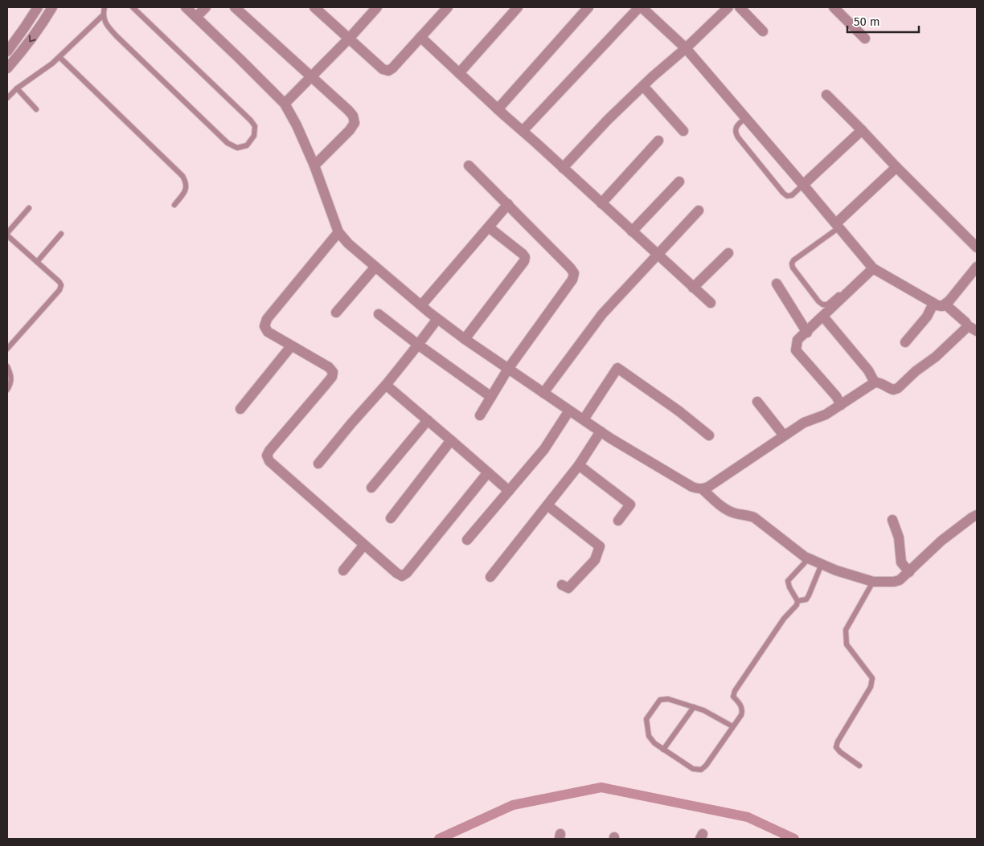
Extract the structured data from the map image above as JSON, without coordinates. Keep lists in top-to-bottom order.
{
  "scale_bar": "50 m"
}
